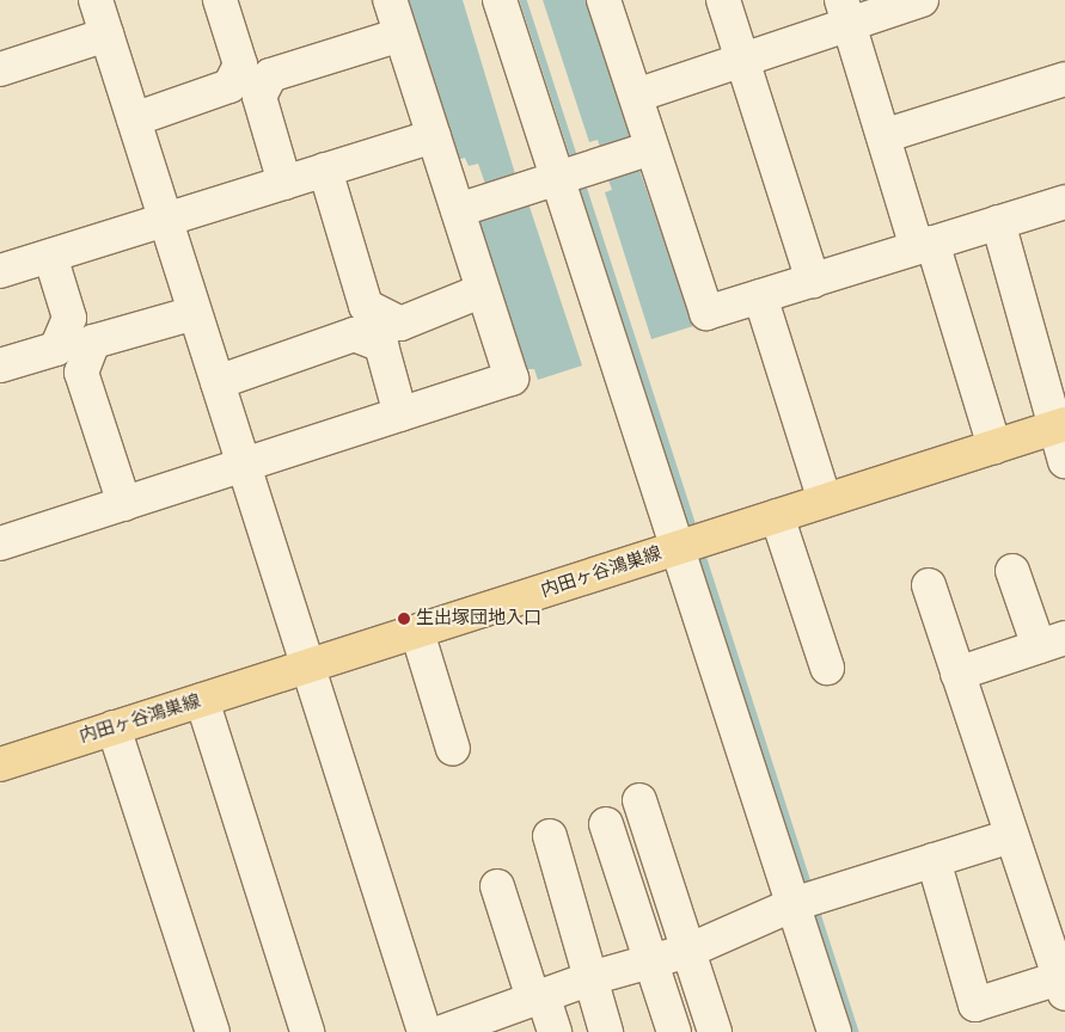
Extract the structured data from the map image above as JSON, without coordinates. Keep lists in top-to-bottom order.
{
  "streets": {
    "main road": ["内田ヶ谷鴻巣線"]
  },
  "places": ["生出塚団地入口"]
}
